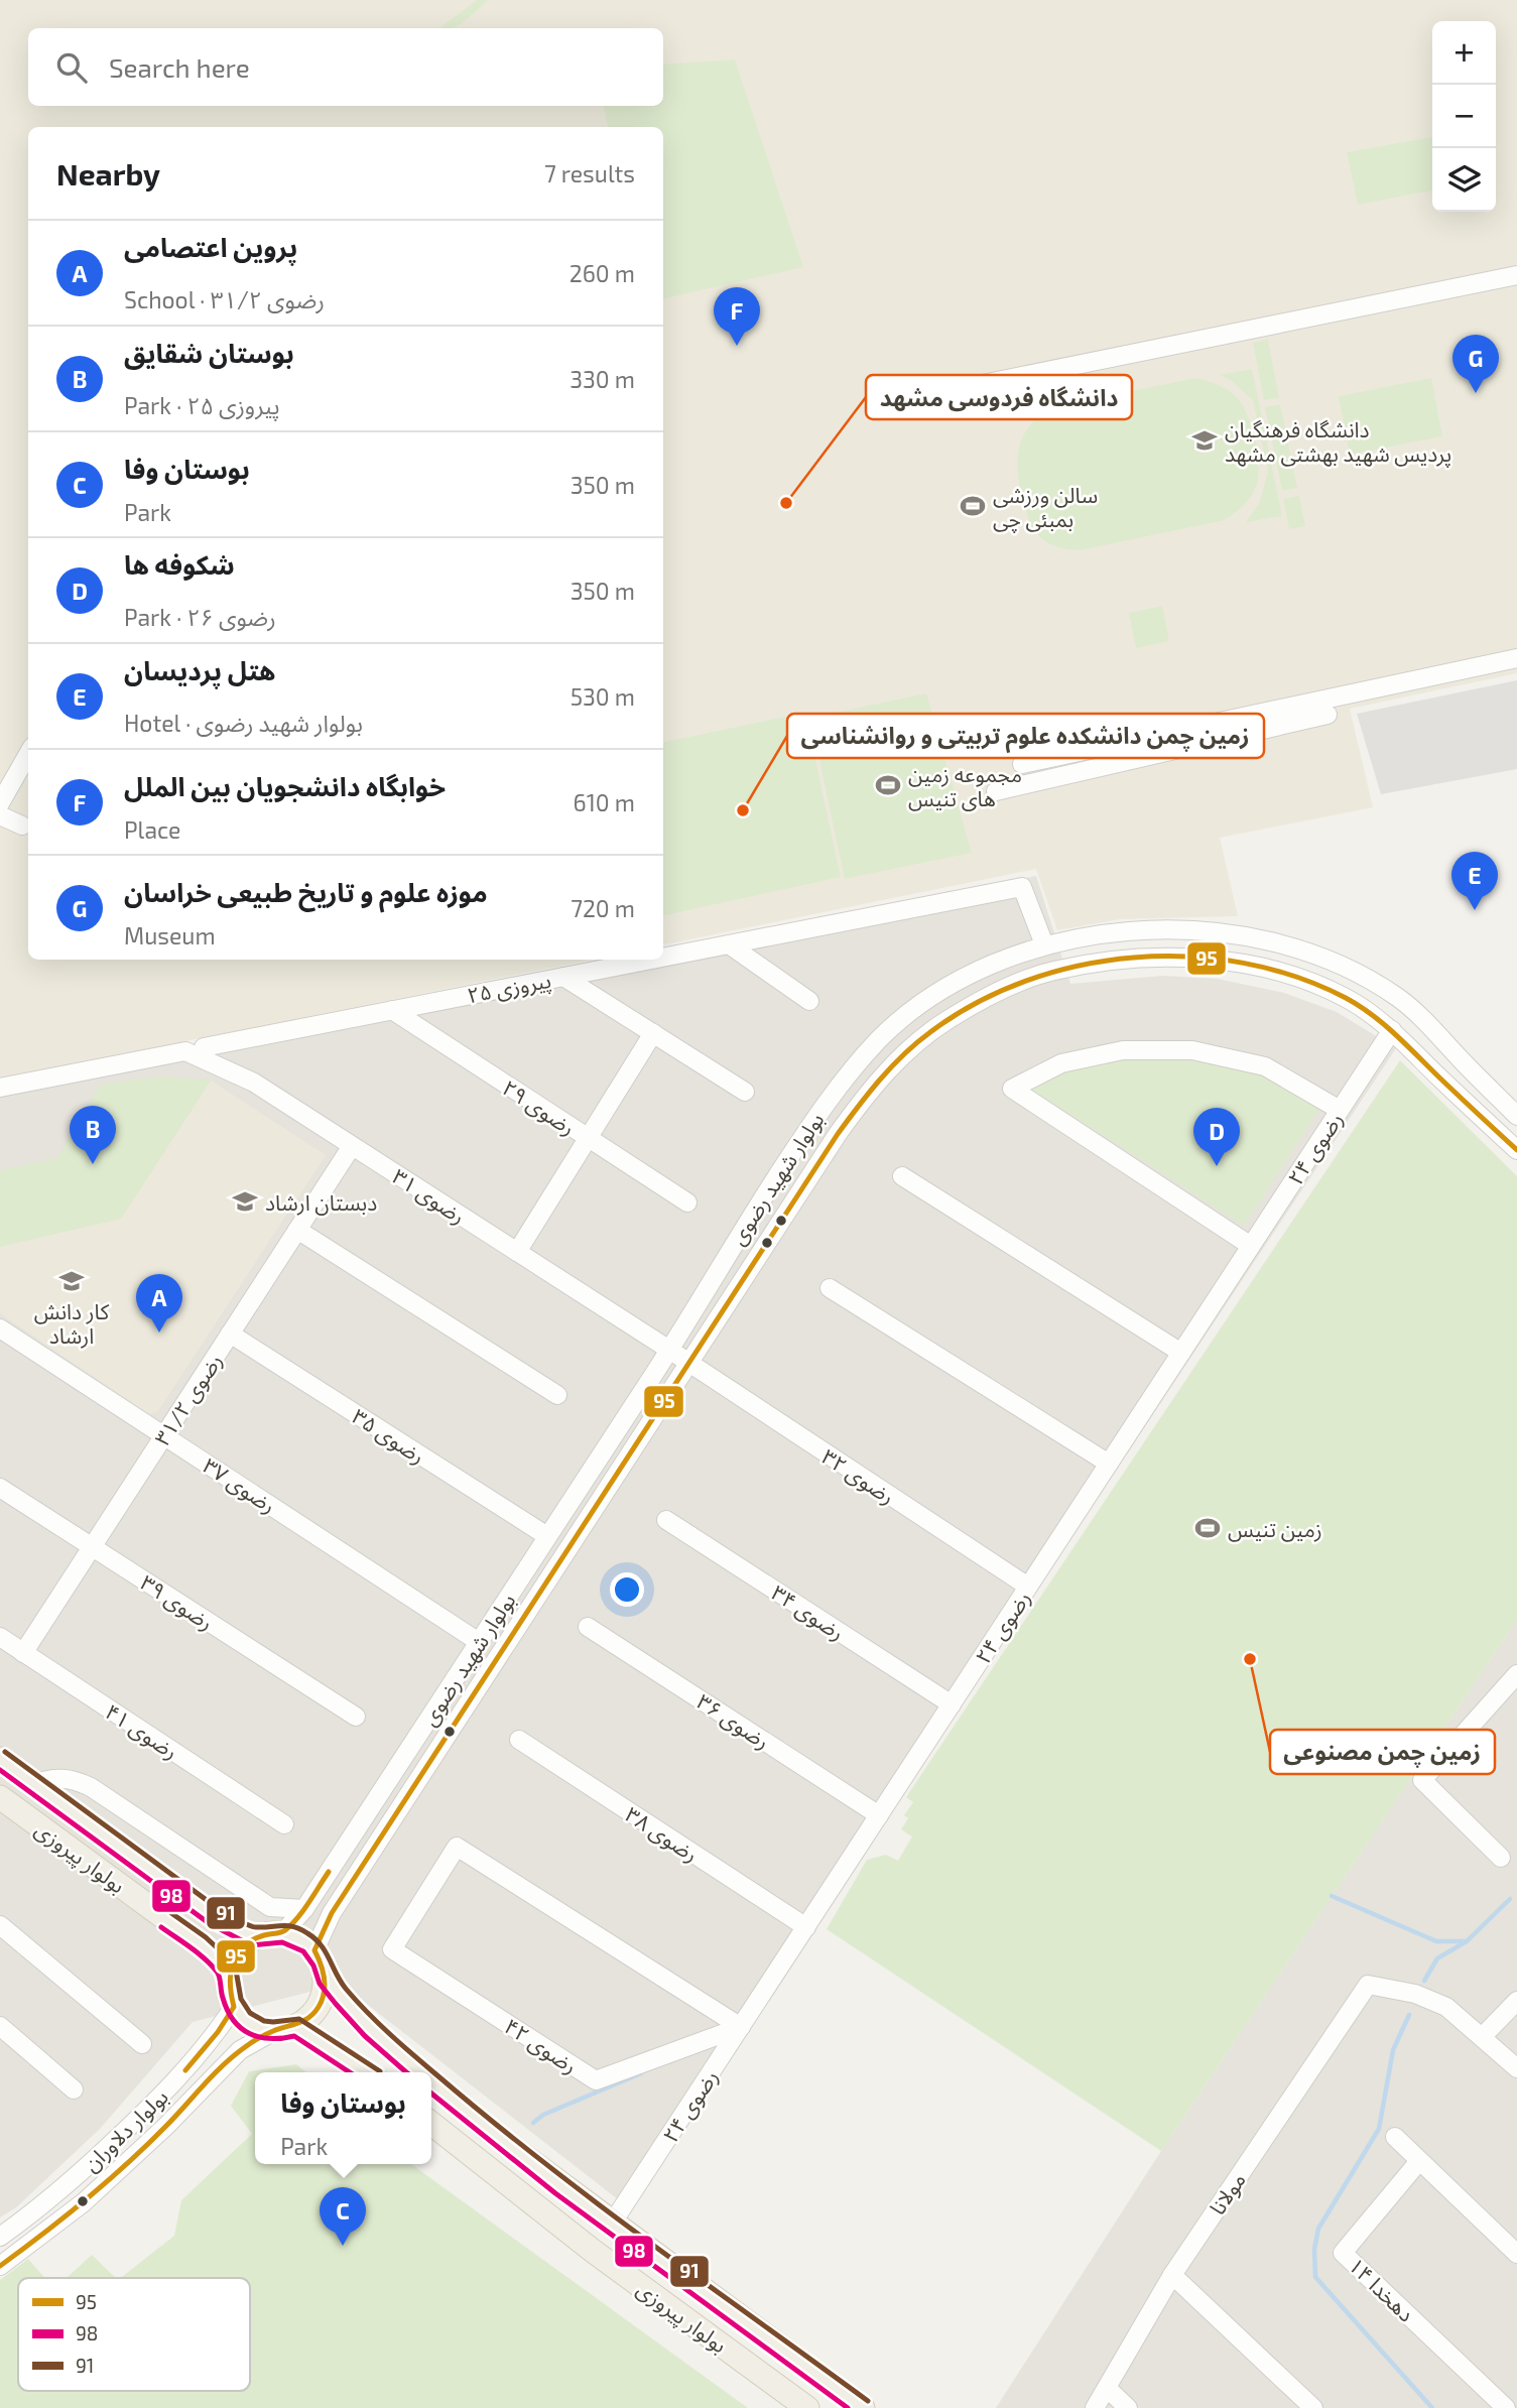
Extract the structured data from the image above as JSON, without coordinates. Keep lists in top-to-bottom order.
{
  "streets": {
    "main road": ["بولوار پیروزی"],
    "street": [
      "پیروزی ۲۵",
      "رضوی ۲۹",
      "رضوی ۲۴",
      "بولوار شهید رضوی",
      "رضوی ۳۱",
      "رضوی ۳۱/۲",
      "رضوی ۳۵",
      "رضوی ۳۲",
      "رضوی ۳۷",
      "رضوی ۳۹",
      "رضوی ۳۴",
      "رضوی ۳۶",
      "رضوی ۴۱",
      "رضوی ۳۸",
      "رضوی ۴۲",
      "بولوار دلاوران",
      "مولانا",
      "دهخدا ۱۴"
    ]
  },
  "crossings": [
    ["پیروزی ۲۵", "رضوی ۲۹"],
    ["پیروزی ۲۵", "بولوار شهید رضوی"],
    ["رضوی ۲۴", "بولوار شهید رضوی"],
    ["رضوی ۲۴", "رضوی ۳۲"],
    ["رضوی ۲۴", "رضوی ۳۴"],
    ["رضوی ۲۴", "رضوی ۳۶"],
    ["رضوی ۲۴", "رضوی ۳۸"],
    ["رضوی ۲۴", "بولوار پیروزی"],
    ["رضوی ۲۴", "رضوی ۴۲"],
    ["بولوار شهید رضوی", "رضوی ۳۱"],
    ["بولوار شهید رضوی", "رضوی ۳۵"],
    ["بولوار شهید رضوی", "رضوی ۳۲"],
    ["بولوار شهید رضوی", "رضوی ۳۷"],
    ["بولوار شهید رضوی", "بولوار پیروزی"],
    ["بولوار شهید رضوی", "بولوار دلاوران"],
    ["رضوی ۳۱", "رضوی ۳۱/۲"],
    ["رضوی ۳۱", "رضوی ۳۲"],
    ["رضوی ۳۱/۲", "رضوی ۳۵"],
    ["رضوی ۳۱/۲", "رضوی ۳۷"],
    ["رضوی ۳۱/۲", "رضوی ۳۹"],
    ["رضوی ۳۱/۲", "رضوی ۴۱"],
    ["بولوار پیروزی", "بولوار دلاوران"]
  ],
  "places": {
    "school or university": ["دانشگاه فرهنگیان پردیس شهید بهشتی مشهد", "دبستان ارشاد", "کار دانش ارشاد"],
    "other": ["دانشگاه فردوسی مشهد", "زمین چمن دانشکده علوم تربیتی و روانشناسی", "زمین چمن مصنوعی"],
    "sports": ["سالن ورزشی بمبئی چی", "مجموعه زمین های تنیس", "زمین تنیس"]
  },
  "lines": ["transit line 95", "transit line 91", "transit line 98"],
  "legend": ["95", "98", "91"],
  "page": {
    "map_buttons": ["+", "−"],
    "search": "Search here",
    "heading": ["Nearby", "7 results"],
    "list": [
      {
        "mark": "A",
        "name": "پروین اعتصامی",
        "note": "School · رضوی ۳۱/۲",
        "value": "260 m"
      },
      {
        "mark": "B",
        "name": "بوستان شقایق",
        "note": "Park · پیروزی ۲۵",
        "value": "330 m"
      },
      {
        "mark": "C",
        "name": "بوستان وفا",
        "note": "Park",
        "value": "350 m"
      },
      {
        "mark": "D",
        "name": "شکوفه ها",
        "note": "Park · رضوی ۲۶",
        "value": "350 m"
      },
      {
        "mark": "E",
        "name": "هتل پردیسان",
        "note": "Hotel · بولوار شهید رضوی",
        "value": "530 m"
      },
      {
        "mark": "F",
        "name": "خوابگاه دانشجویان بین الملل",
        "note": "Place",
        "value": "610 m"
      },
      {
        "mark": "G",
        "name": "موزه علوم و تاریخ طبیعی خراسان",
        "note": "Museum",
        "value": "720 m"
      }
    ],
    "pins": [
      "F",
      "G",
      "E",
      "B",
      "D",
      "A",
      "C"
    ],
    "popup": ["بوستان وفا", "Park"]
  }
}
